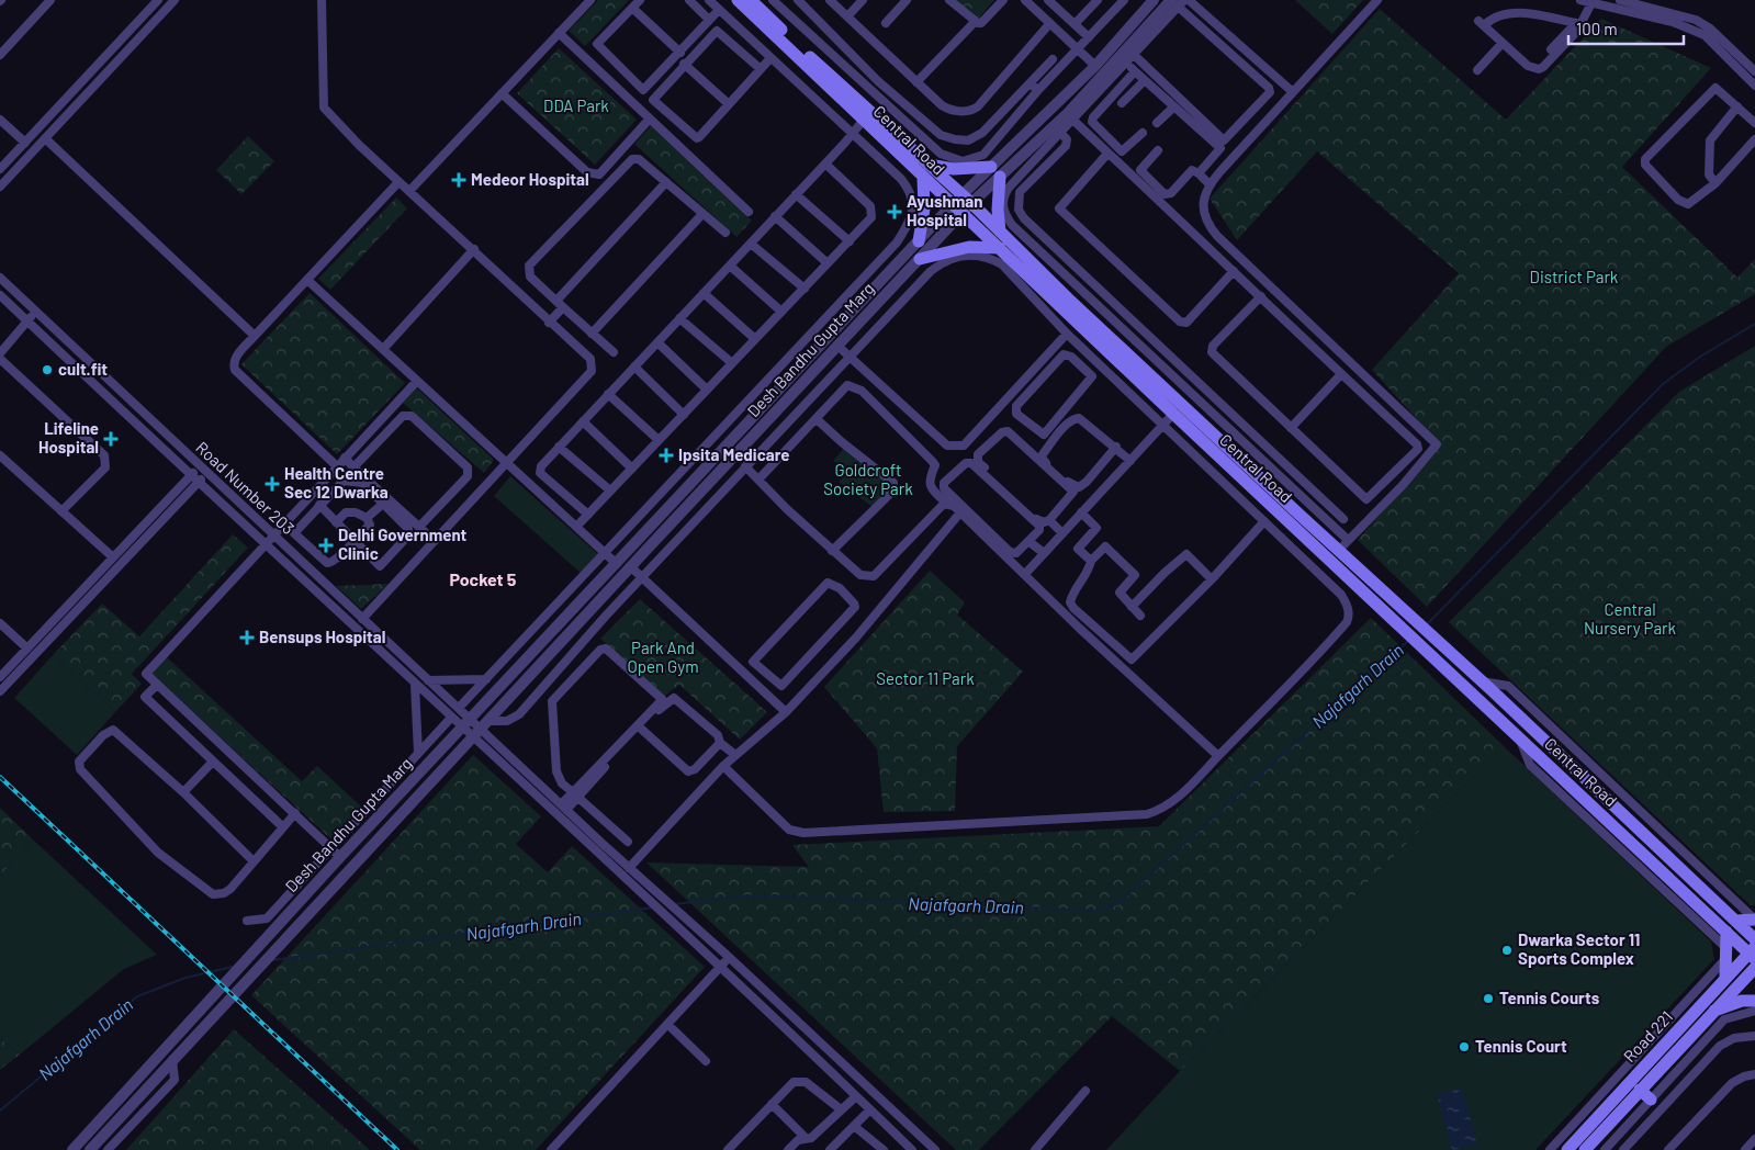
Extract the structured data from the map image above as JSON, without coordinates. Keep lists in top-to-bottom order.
{
  "streets": {
    "main road": ["Central Road", "Road 221"],
    "street": ["Desh Bandhu Gupta Marg", "Road Number 203"]
  },
  "crossings": [
    ["Central Road", "Desh Bandhu Gupta Marg"],
    ["Central Road", "Road 221"],
    ["Desh Bandhu Gupta Marg", "Road Number 203"]
  ],
  "districts": ["Pocket 5"],
  "water": ["Najafgarh Drain"],
  "parks": [
    "DDA Park",
    "District Park",
    "Goldcroft Society Park",
    "Central Nursery Park",
    "Park And Open Gym",
    "Sector 11 Park"
  ],
  "places": {
    "health": [
      "Medeor Hospital",
      "Ayushman Hospital",
      "Lifeline Hospital",
      "Ipsita Medicare",
      "Health Centre Sec 12 Dwarka",
      "Delhi Government Clinic",
      "Bensups Hospital"
    ],
    "other": [
      "cult.fit",
      "Dwarka Sector 11 Sports Complex",
      "Tennis Courts",
      "Tennis Court"
    ]
  },
  "scale_bar": "100 m"
}
